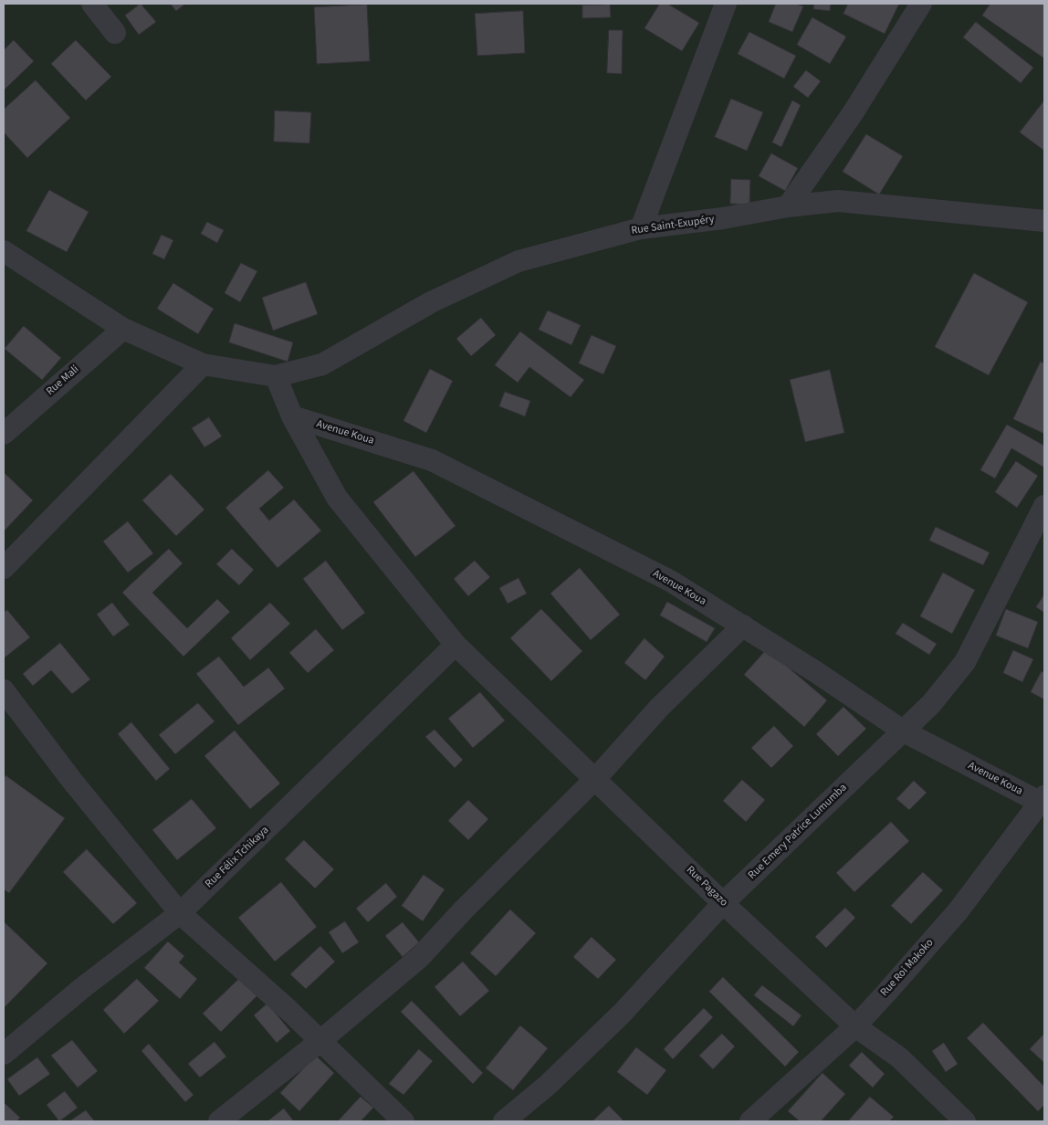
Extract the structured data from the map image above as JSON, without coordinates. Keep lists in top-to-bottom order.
{
  "streets": {
    "street": [
      "Rue Saint-Exupéry",
      "Rue Mali",
      "Avenue Koua",
      "Rue Emery Patrice Lumumba",
      "Rue Félix Tchikaya",
      "Rue Pagazo",
      "Rue Roi Makoko"
    ]
  },
  "crossings": [
    ["Rue Saint-Exupéry", "Rue Pagazo"],
    ["Avenue Koua", "Rue Emery Patrice Lumumba"],
    ["Avenue Koua", "Rue Pagazo"],
    ["Avenue Koua", "Rue Roi Makoko"],
    ["Rue Emery Patrice Lumumba", "Rue Pagazo"],
    ["Rue Félix Tchikaya", "Rue Pagazo"],
    ["Rue Pagazo", "Rue Roi Makoko"]
  ]
}
